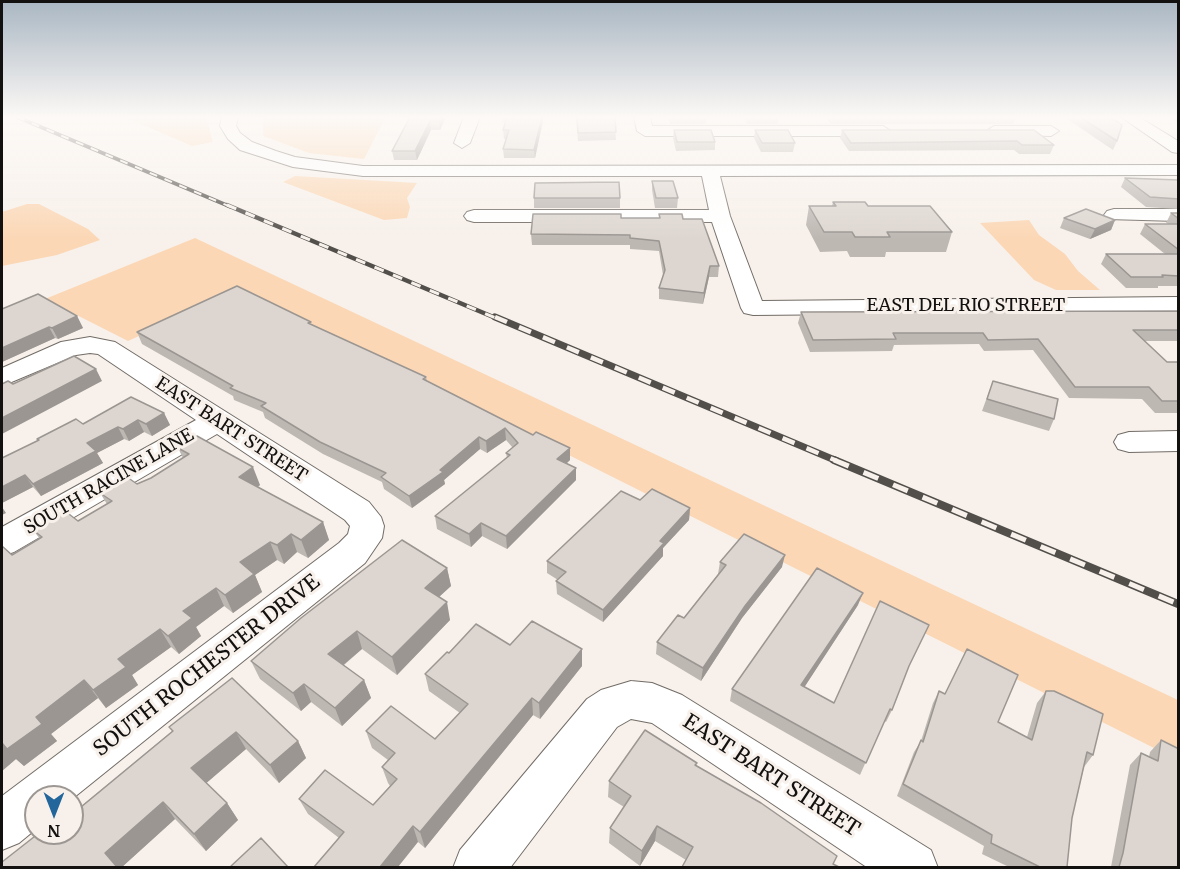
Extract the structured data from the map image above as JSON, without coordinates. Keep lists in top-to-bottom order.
{
  "streets": {
    "street": [
      "EAST DEL RIO STREET",
      "EAST BART STREET",
      "SOUTH RACINE LANE",
      "SOUTH ROCHESTER DRIVE"
    ]
  },
  "crossings": [
    ["EAST BART STREET", "SOUTH RACINE LANE"],
    ["EAST BART STREET", "SOUTH ROCHESTER DRIVE"]
  ],
  "north": "bottom"
}
